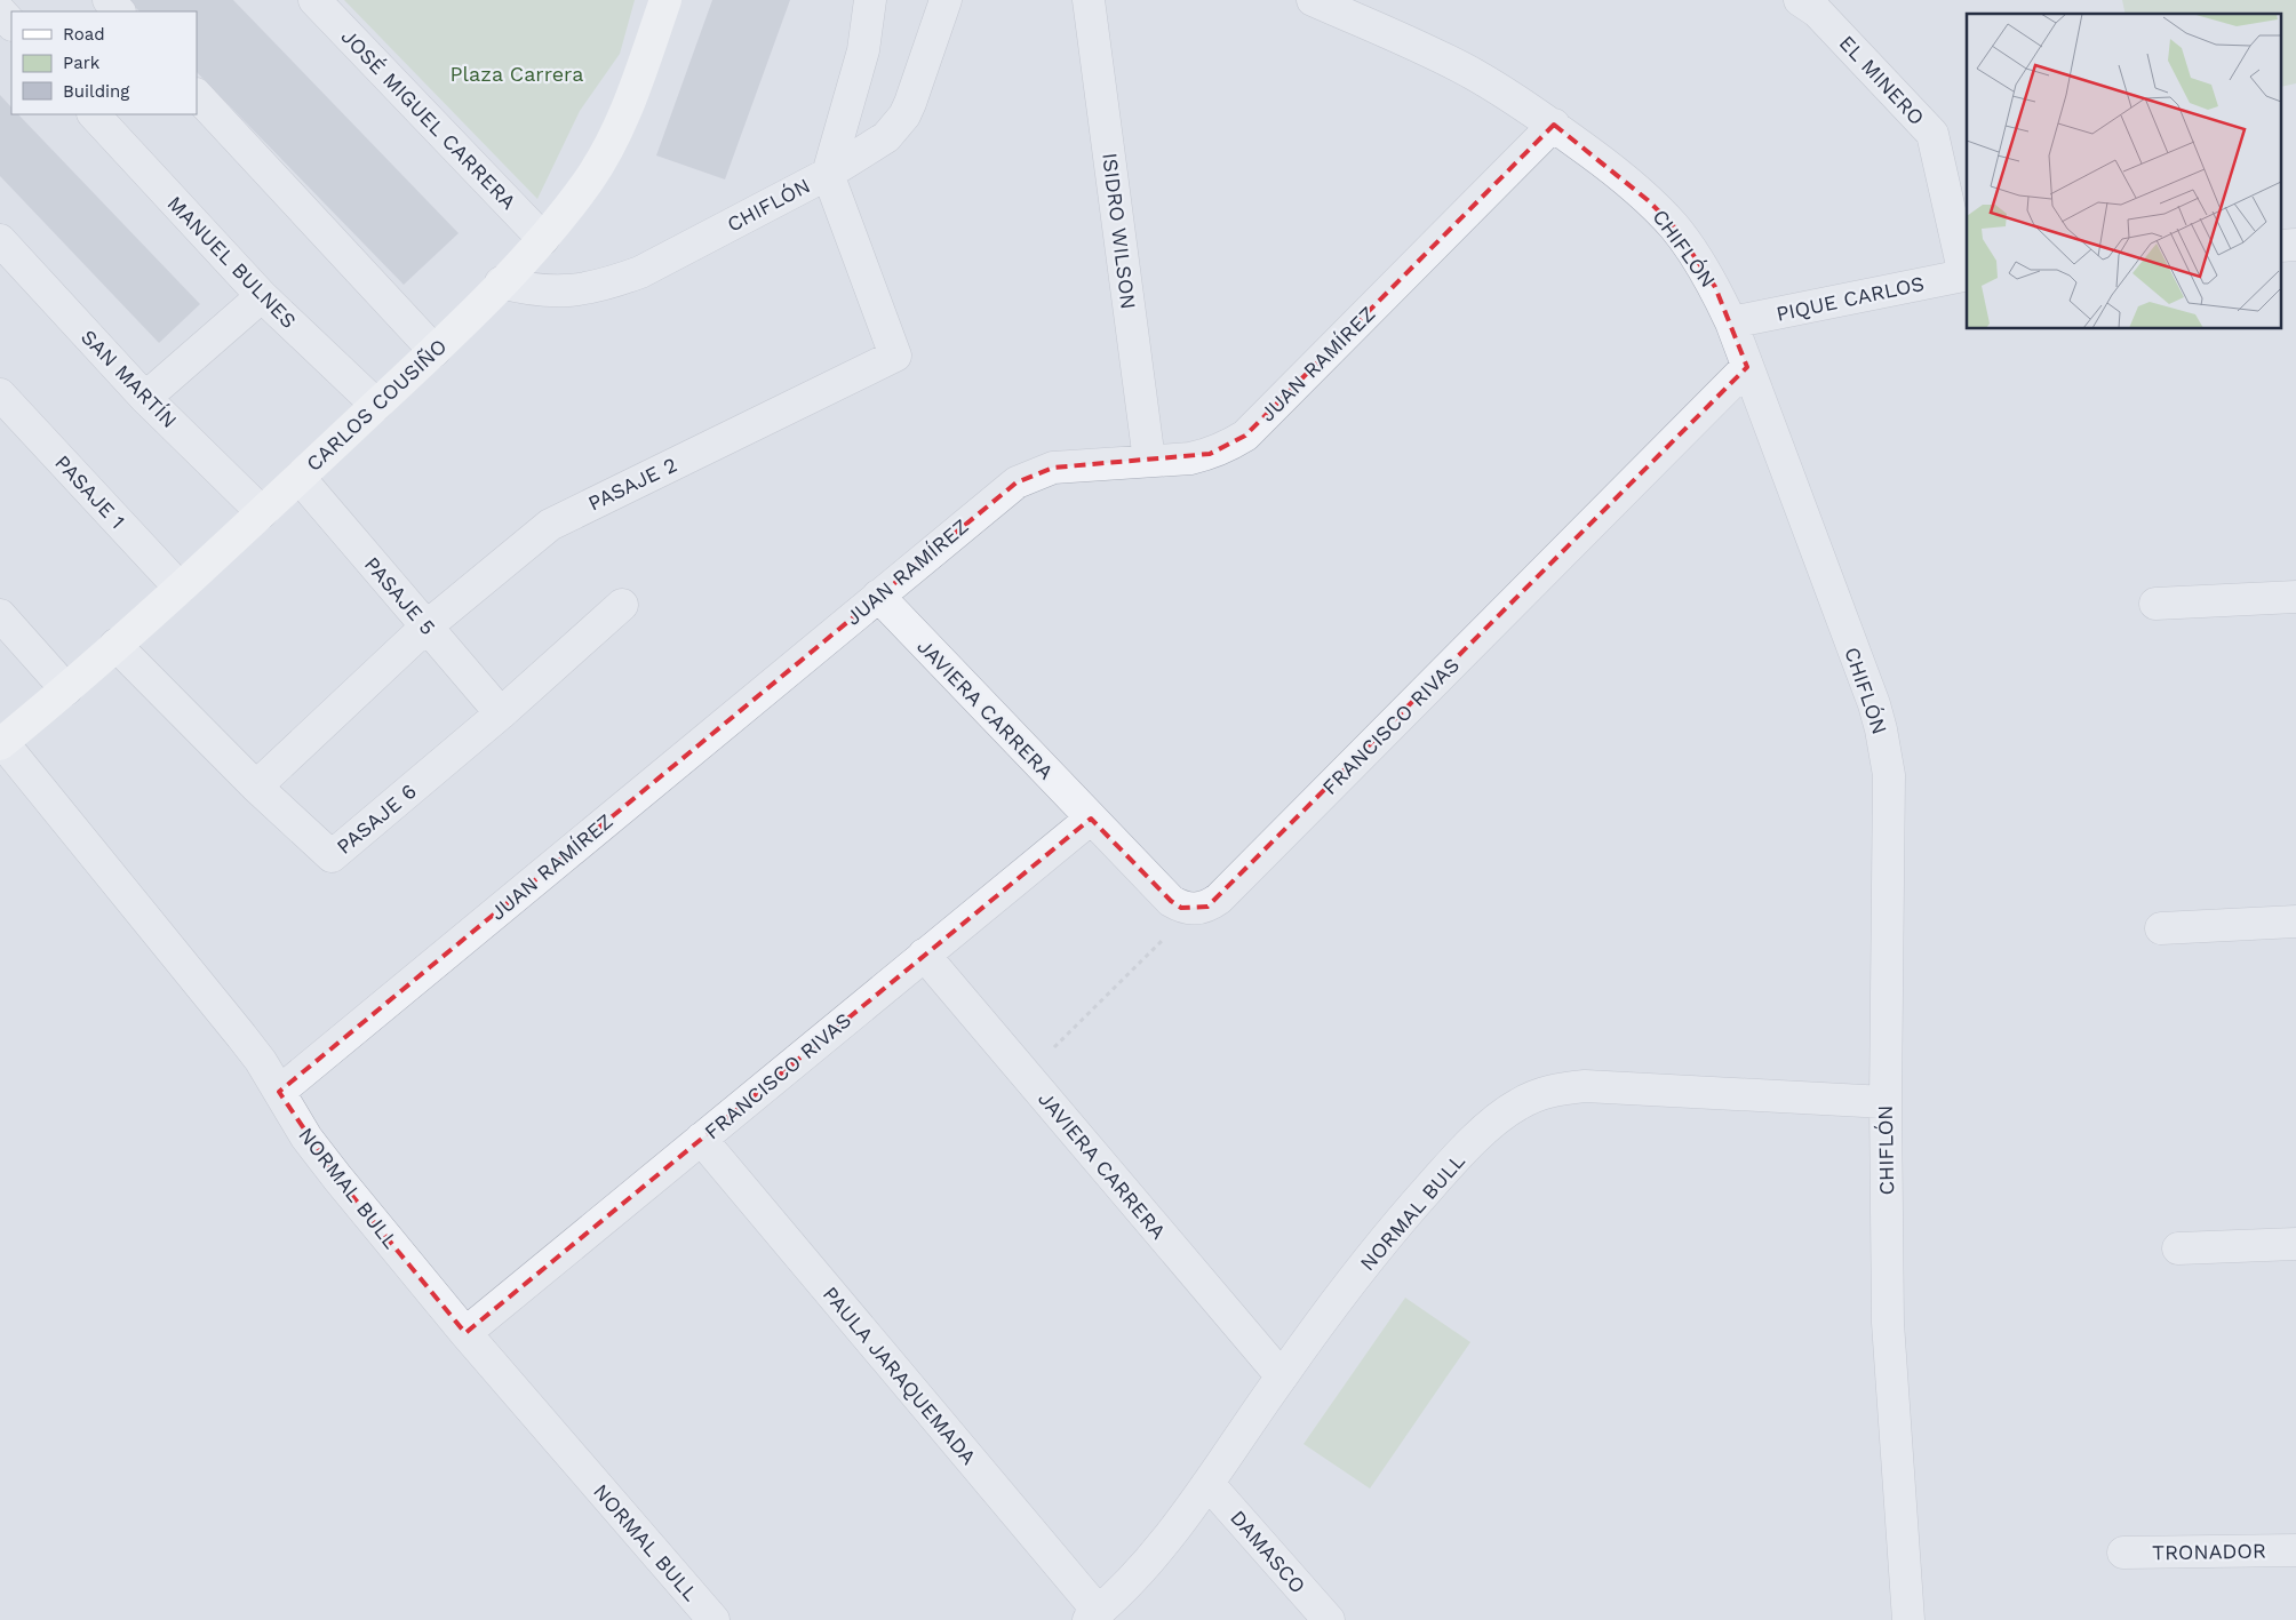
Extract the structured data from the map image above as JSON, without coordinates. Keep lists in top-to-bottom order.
{
  "streets": {
    "main road": ["CARLOS COUSIÑO"],
    "street": [
      "EL MINERO",
      "JOSÉ MIGUEL CARRERA",
      "CHIFLÓN",
      "ISIDRO WILSON",
      "MANUEL BULNES",
      "PIQUE CARLOS",
      "JUAN RAMÍREZ",
      "SAN MARTÍN",
      "PASAJE 2",
      "PASAJE 1",
      "PASAJE 5",
      "JAVIERA CARRERA",
      "FRANCISCO RIVAS",
      "PASAJE 6",
      "NORMAL BULL",
      "PAULA JARAQUEMADA",
      "DAMASCO",
      "TRONADOR"
    ]
  },
  "crossings": [
    ["EL MINERO", "PIQUE CARLOS"],
    ["JOSÉ MIGUEL CARRERA", "CARLOS COUSIÑO"],
    ["CHIFLÓN", "PIQUE CARLOS"],
    ["CHIFLÓN", "JUAN RAMÍREZ"],
    ["CHIFLÓN", "CARLOS COUSIÑO"],
    ["CHIFLÓN", "PASAJE 2"],
    ["CHIFLÓN", "FRANCISCO RIVAS"],
    ["CHIFLÓN", "NORMAL BULL"],
    ["ISIDRO WILSON", "JUAN RAMÍREZ"],
    ["MANUEL BULNES", "CARLOS COUSIÑO"],
    ["JUAN RAMÍREZ", "JAVIERA CARRERA"],
    ["JUAN RAMÍREZ", "NORMAL BULL"],
    ["SAN MARTÍN", "CARLOS COUSIÑO"],
    ["CARLOS COUSIÑO", "PASAJE 1"],
    ["CARLOS COUSIÑO", "PASAJE 5"],
    ["CARLOS COUSIÑO", "PASAJE 6"],
    ["CARLOS COUSIÑO", "NORMAL BULL"],
    ["PASAJE 2", "PASAJE 5"],
    ["PASAJE 2", "PASAJE 6"],
    ["PASAJE 5", "PASAJE 6"],
    ["JAVIERA CARRERA", "FRANCISCO RIVAS"],
    ["JAVIERA CARRERA", "NORMAL BULL"],
    ["FRANCISCO RIVAS", "NORMAL BULL"],
    ["FRANCISCO RIVAS", "PAULA JARAQUEMADA"],
    ["NORMAL BULL", "PAULA JARAQUEMADA"],
    ["NORMAL BULL", "DAMASCO"]
  ],
  "parks": ["Plaza Carrera"],
  "legend": ["Road", "Park", "Building"]
}
